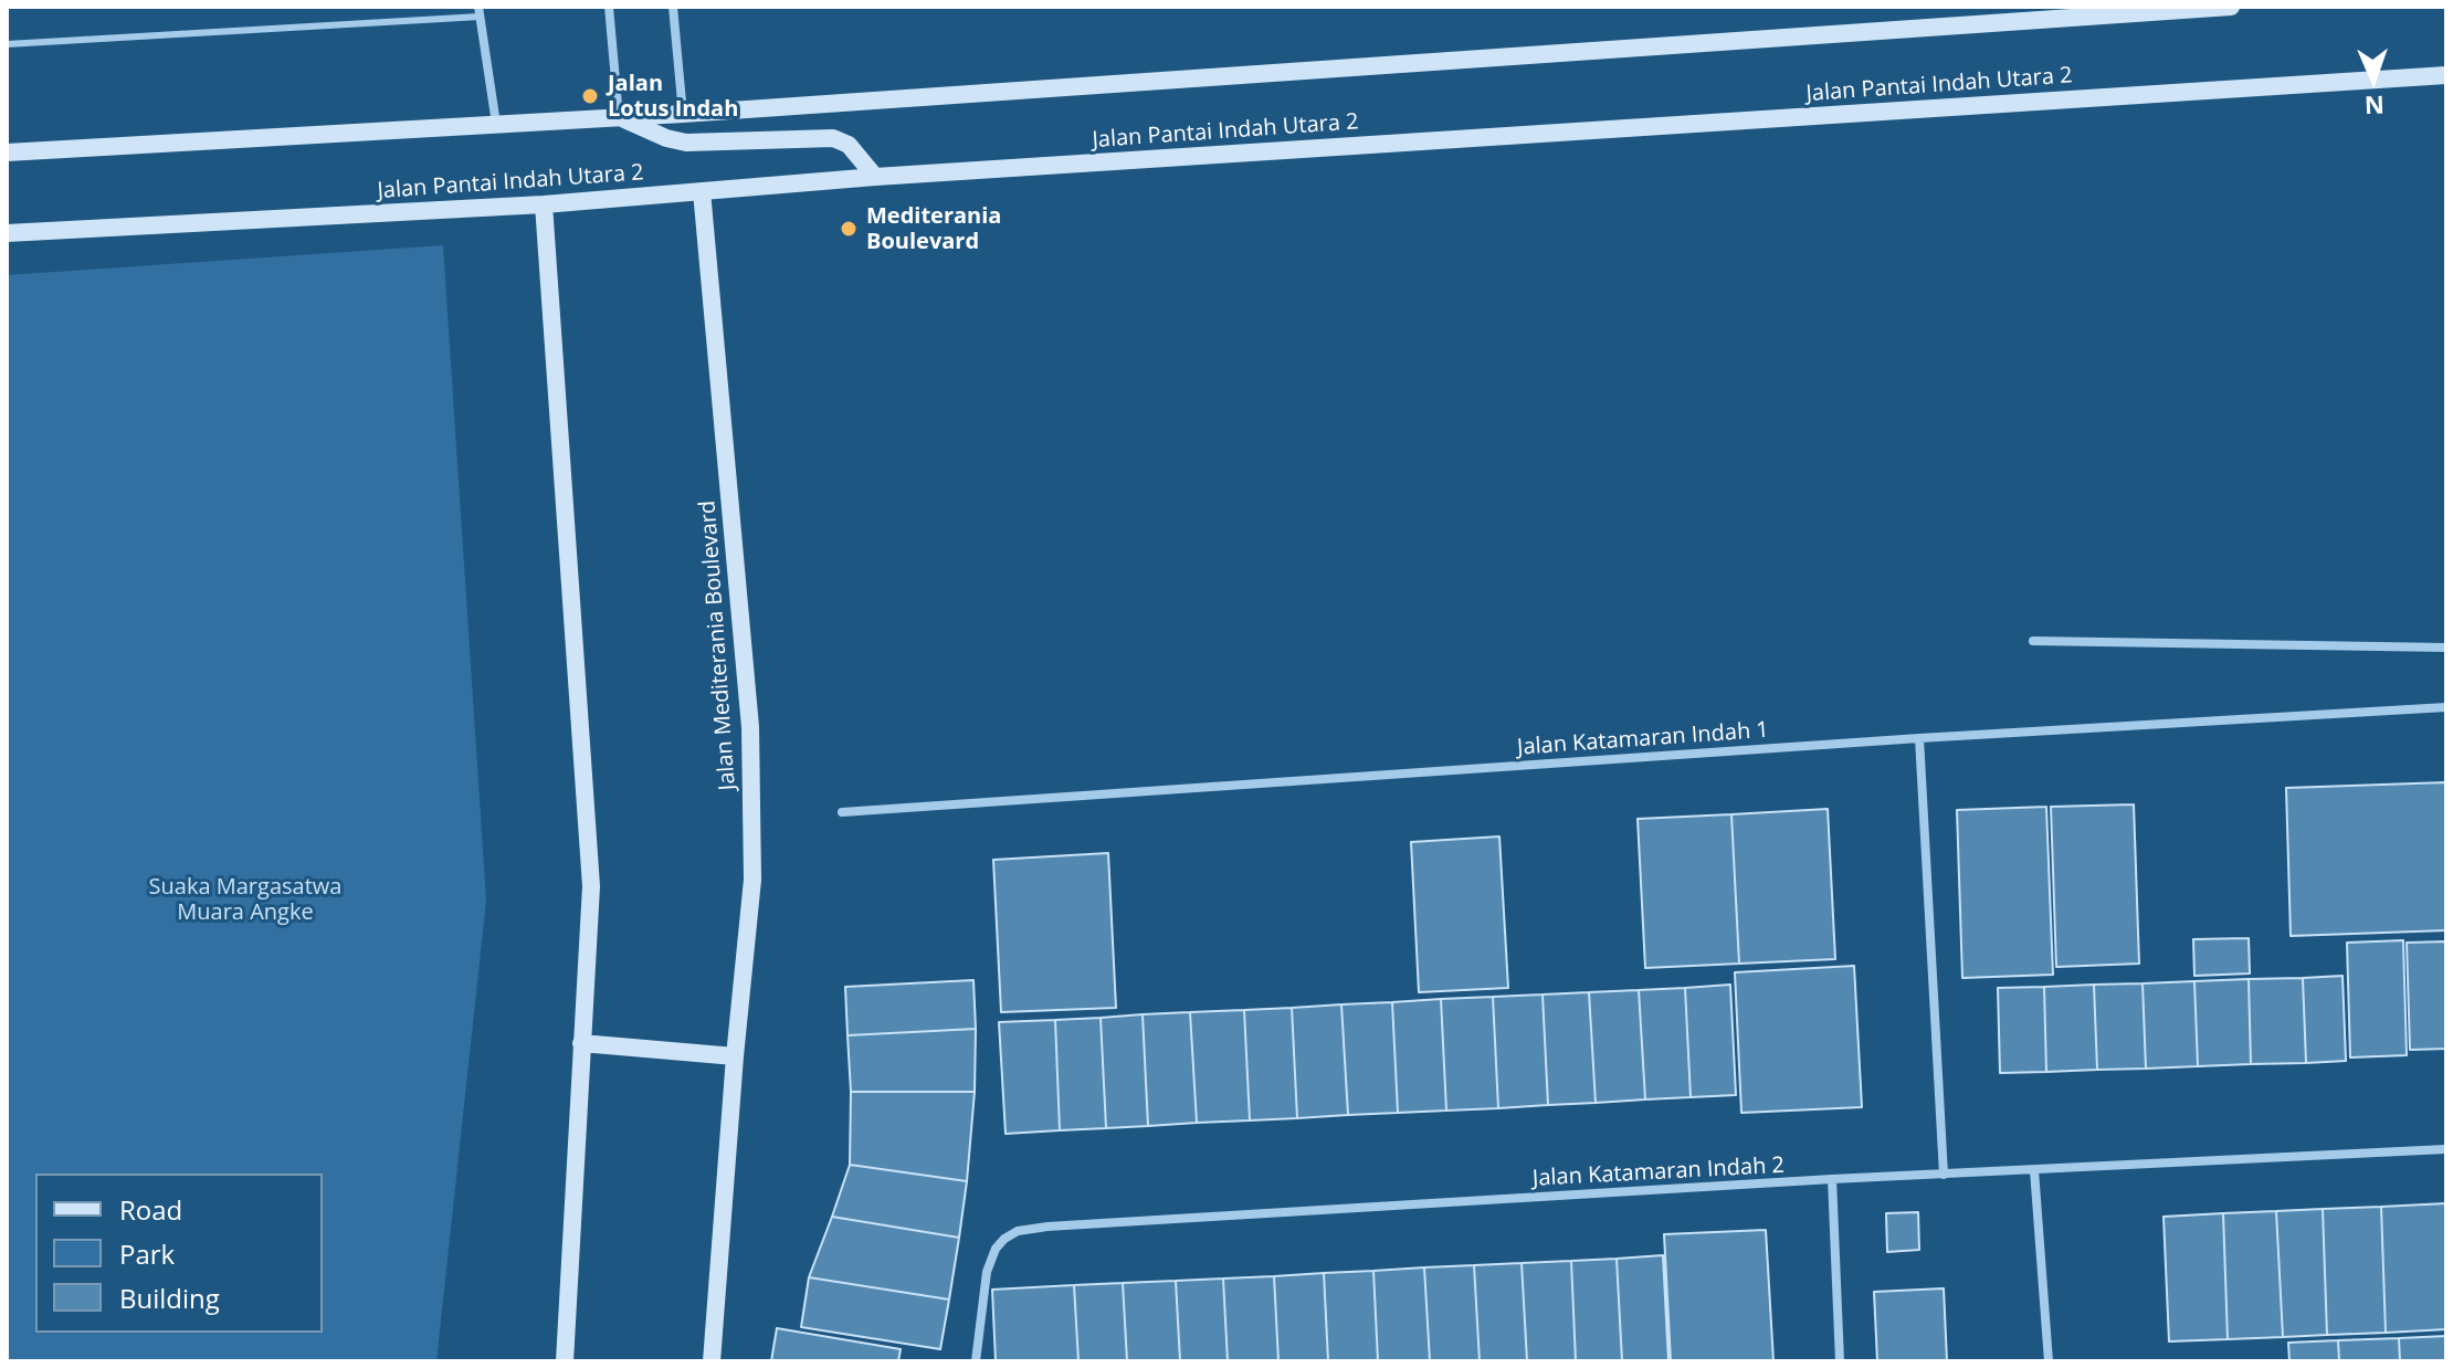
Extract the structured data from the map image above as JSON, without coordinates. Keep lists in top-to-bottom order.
{
  "streets": {
    "street": [
      "Jalan Pantai Indah Utara 2",
      "Jalan Mediterania Boulevard",
      "Jalan Katamaran Indah 1",
      "Jalan Katamaran Indah 2"
    ]
  },
  "crossings": [
    ["Jalan Pantai Indah Utara 2", "Jalan Mediterania Boulevard"]
  ],
  "parks": ["Suaka Margasatwa Muara Angke"],
  "places": ["Jalan Lotus Indah", "Mediterania Boulevard"],
  "legend": ["Road", "Park", "Building"],
  "north": "bottom"
}
